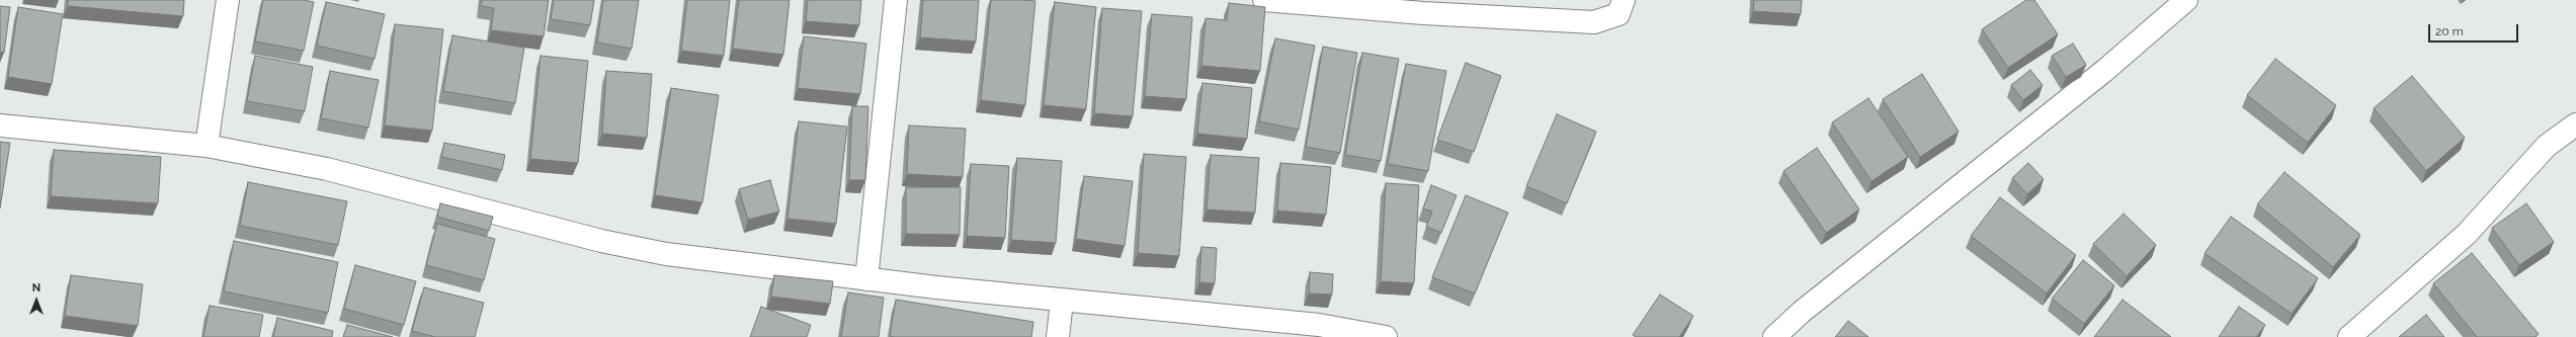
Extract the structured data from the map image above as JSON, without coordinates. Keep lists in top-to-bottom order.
{
  "scale_bar": "20 m",
  "north": "top"
}
